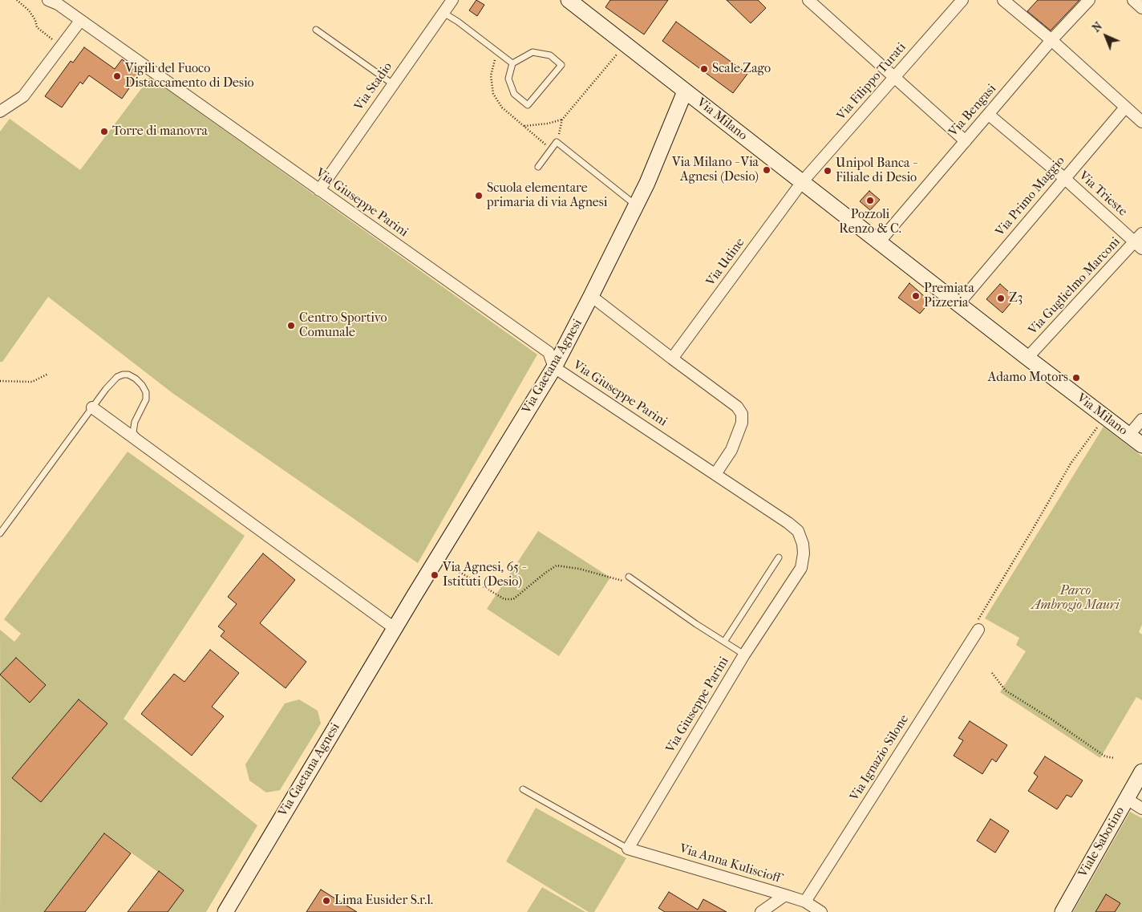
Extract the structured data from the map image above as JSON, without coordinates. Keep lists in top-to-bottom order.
{
  "streets": {
    "street": [
      "Via Filippo Turati",
      "Via Stadio",
      "Via Bengasi",
      "Via Milano",
      "Via Trieste",
      "Via Primo Maggio",
      "Via Giuseppe Parini",
      "Via Udine",
      "Via Guglielmo Marconi",
      "Via Gaetana Agnesi",
      "Via Ignazio Silone",
      "Viale Sabotino",
      "Via Anna Kuliscioff"
    ]
  },
  "crossings": [
    ["Via Filippo Turati", "Via Milano"],
    ["Via Filippo Turati", "Via Udine"],
    ["Via Stadio", "Via Giuseppe Parini"],
    ["Via Bengasi", "Via Milano"],
    ["Via Bengasi", "Via Trieste"],
    ["Via Milano", "Via Primo Maggio"],
    ["Via Milano", "Via Udine"],
    ["Via Milano", "Via Guglielmo Marconi"],
    ["Via Milano", "Via Gaetana Agnesi"],
    ["Via Trieste", "Via Primo Maggio"],
    ["Via Trieste", "Via Guglielmo Marconi"],
    ["Via Giuseppe Parini", "Via Gaetana Agnesi"],
    ["Via Giuseppe Parini", "Via Anna Kuliscioff"],
    ["Via Ignazio Silone", "Via Anna Kuliscioff"]
  ],
  "parks": ["Parco Ambrogio Mauri"],
  "places": [
    "Scale Zago",
    "Vigili del Fuoco Distaccamento di Desio",
    "Torre di manovra",
    "Via Milano - Via Agnesi (Desio)",
    "Unipol Banca - Filiale di Desio",
    "Scuola elementare primaria di via Agnesi",
    "Pozzoli Renzo & C.",
    "Premiata Pizzeria",
    "Z3",
    "Centro Sportivo Comunale",
    "Adamo Motors",
    "Via Agnesi, 65 - Istituti (Desio)",
    "Lima Eusider S.r.l."
  ],
  "north": "top left"
}
